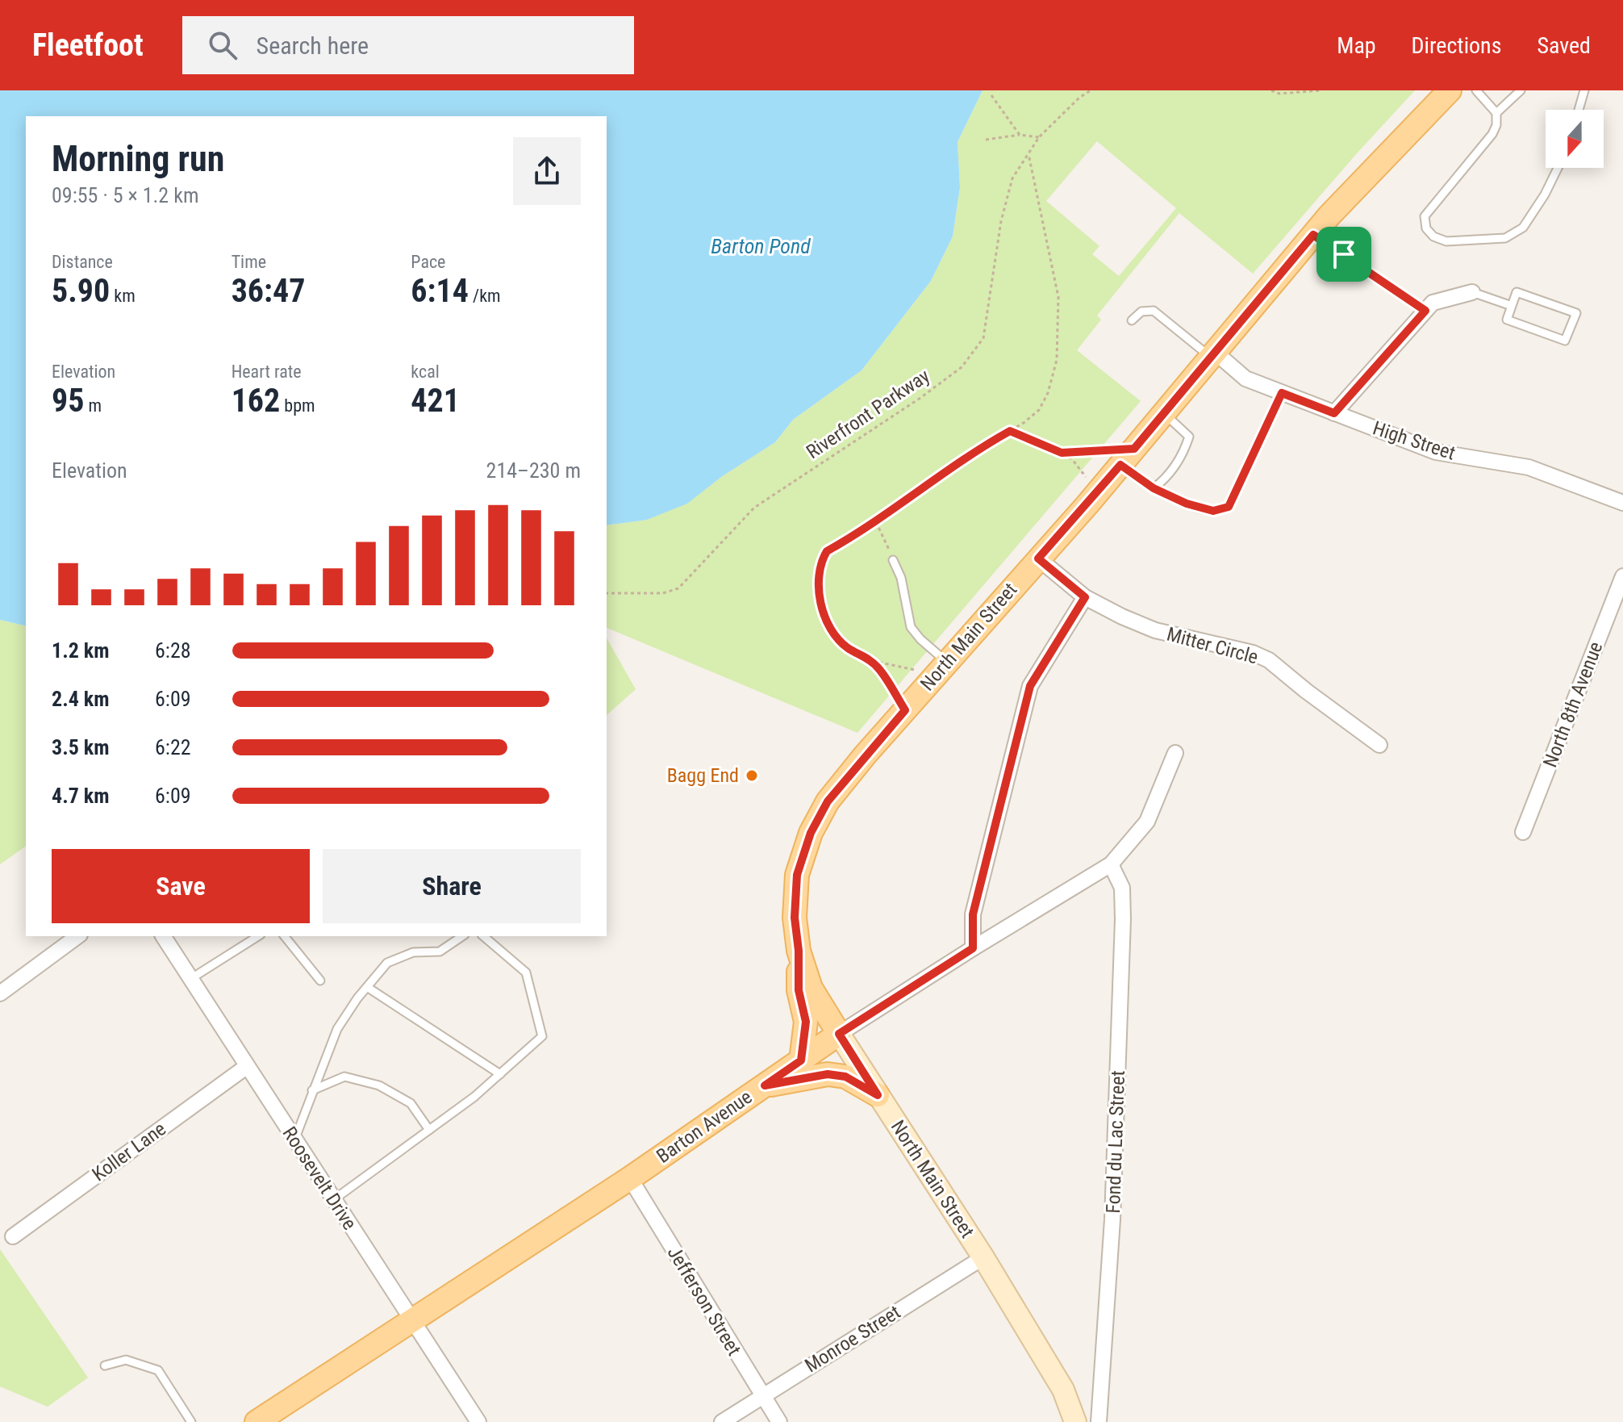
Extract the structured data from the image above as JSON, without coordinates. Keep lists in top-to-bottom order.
{
  "streets": {
    "main road": ["North Main Street", "Barton Avenue"],
    "street": [
      "High Street",
      "Mitter Circle",
      "North 8th Avenue",
      "Fond du Lac Street",
      "Koller Lane",
      "Roosevelt Drive",
      "Jefferson Street",
      "Monroe Street"
    ],
    "path": ["Riverfront Parkway"]
  },
  "crossings": [
    ["High Street", "North Main Street"],
    ["North Main Street", "Mitter Circle"],
    ["North Main Street", "Barton Avenue"],
    ["North Main Street", "Monroe Street"],
    ["Barton Avenue", "Fond du Lac Street"],
    ["Barton Avenue", "Roosevelt Drive"],
    ["Barton Avenue", "Jefferson Street"],
    ["Koller Lane", "Roosevelt Drive"],
    ["Jefferson Street", "Monroe Street"]
  ],
  "water": ["Barton Pond"],
  "places": ["Bagg End"],
  "north": "bottom",
  "page": {
    "header": "Fleetfoot",
    "search": "Search here",
    "nav": ["Map", "Directions", "Saved"],
    "heading": ["Morning run", "09:55 · 5 × 1.2 km"],
    "stats": [
      ["Distance", "5.90 km"],
      ["Time", "36:47"],
      ["Pace", "6:14 /km"],
      ["Elevation", "95 m"],
      ["Heart rate", "162 bpm"],
      ["kcal", "421"]
    ],
    "chart": ["Elevation", "214–230 m"],
    "list": [
      {
        "name": "1.2 km",
        "note": "6:28"
      },
      {
        "name": "2.4 km",
        "note": "6:09"
      },
      {
        "name": "3.5 km",
        "note": "6:22"
      },
      {
        "name": "4.7 km",
        "note": "6:09"
      }
    ],
    "buttons": ["Save", "Share"]
  }
}
